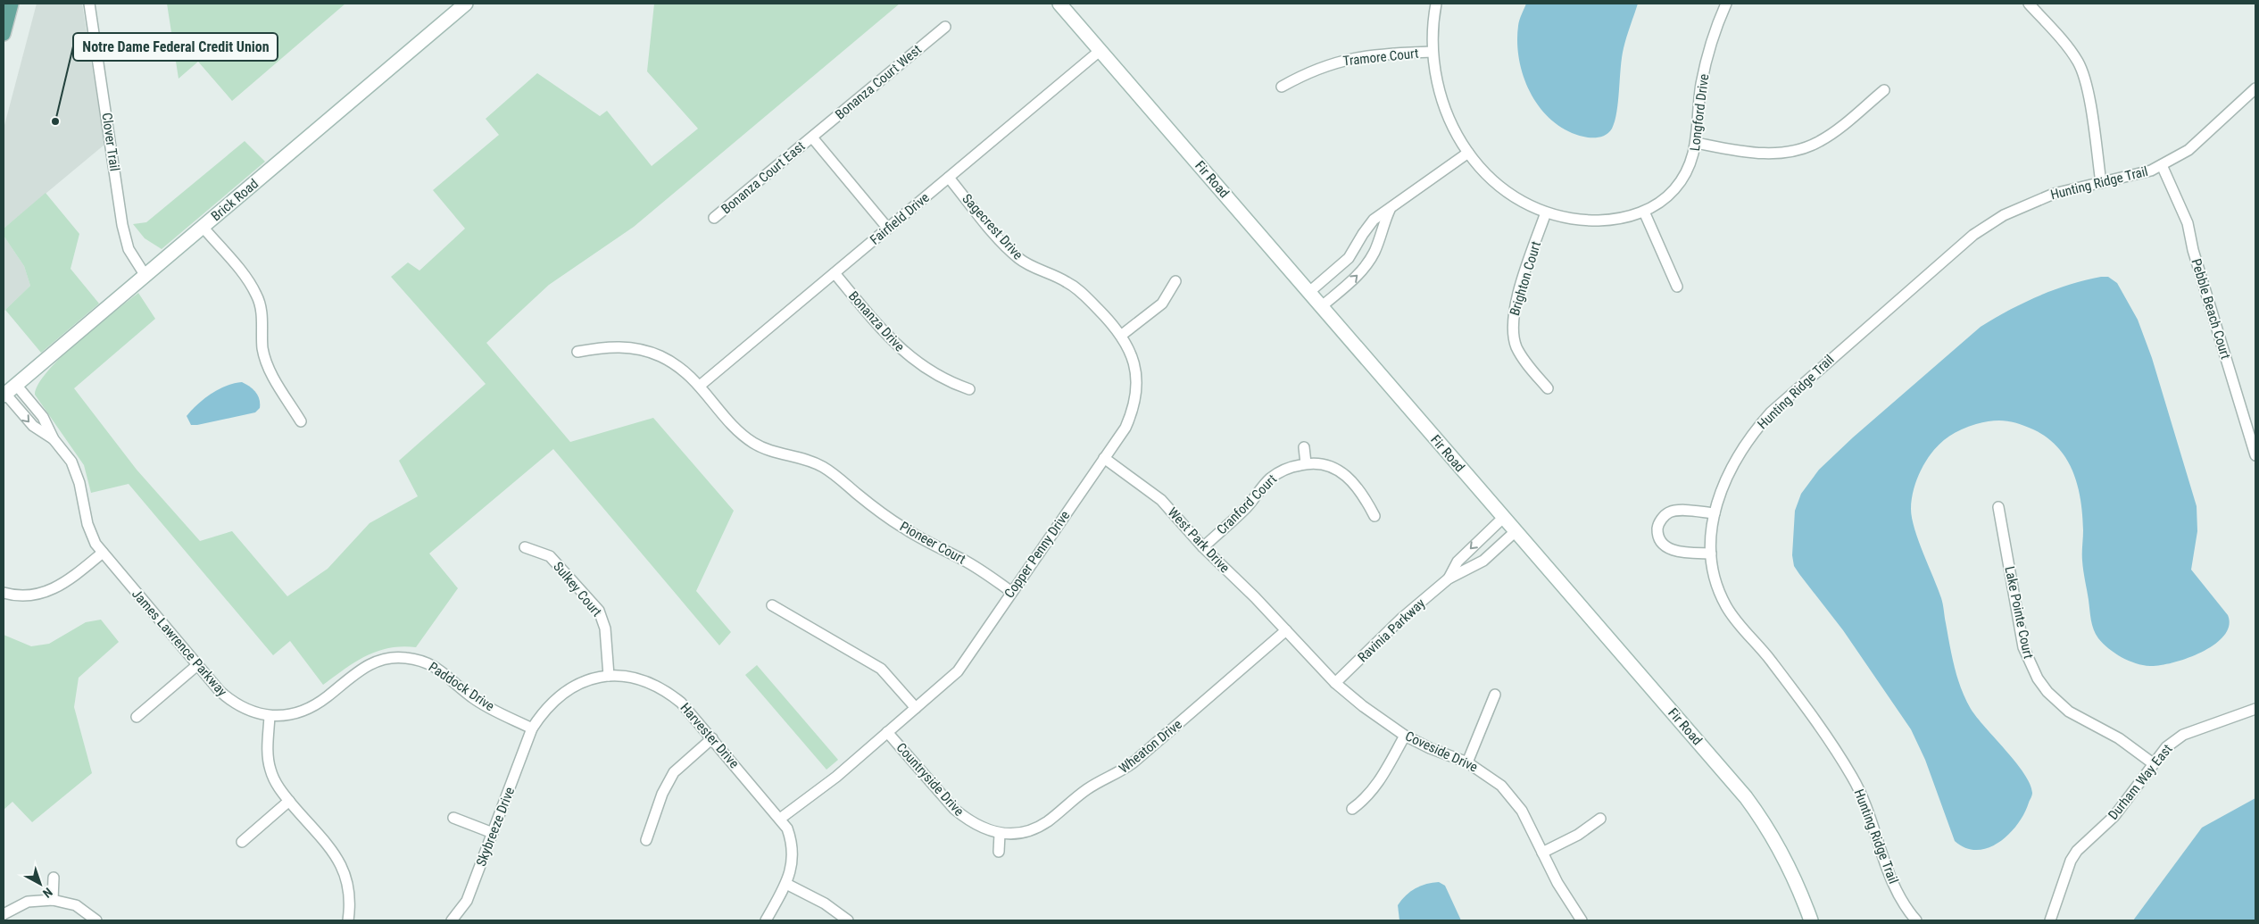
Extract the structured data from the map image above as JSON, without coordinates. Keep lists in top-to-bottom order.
{
  "streets": {
    "street": [
      "Tramore Court",
      "Bonanza Court West",
      "Longford Drive",
      "Clover Trail",
      "Bonanza Court East",
      "Fir Road",
      "Hunting Ridge Trail",
      "Brick Road",
      "Fairfield Drive",
      "Sagecrest Drive",
      "Brighton Court",
      "Pebble Beach Court",
      "Bonanza Drive",
      "Cranford Court",
      "West Park Drive",
      "Pioneer Court",
      "Copper Penny Drive",
      "Sulkey Court",
      "Lake Pointe Court",
      "Ravinia Parkway",
      "James Lawrence Parkway",
      "Paddock Drive",
      "Harvester Drive",
      "Wheaton Drive",
      "Coveside Drive",
      "Countryside Drive",
      "Durham Way East",
      "Skybreeze Drive"
    ]
  },
  "crossings": [
    ["Tramore Court", "Longford Drive"],
    ["Bonanza Court West", "Bonanza Court East"],
    ["Longford Drive", "Brighton Court"],
    ["Clover Trail", "Brick Road"],
    ["Fir Road", "Fairfield Drive"],
    ["Hunting Ridge Trail", "Pebble Beach Court"],
    ["Brick Road", "James Lawrence Parkway"],
    ["Fairfield Drive", "Sagecrest Drive"],
    ["Fairfield Drive", "Bonanza Drive"],
    ["Fairfield Drive", "Pioneer Court"],
    ["Sagecrest Drive", "Copper Penny Drive"],
    ["Cranford Court", "West Park Drive"],
    ["West Park Drive", "Copper Penny Drive"],
    ["West Park Drive", "Wheaton Drive"],
    ["West Park Drive", "Coveside Drive"],
    ["Pioneer Court", "Copper Penny Drive"],
    ["Copper Penny Drive", "Harvester Drive"],
    ["Copper Penny Drive", "Countryside Drive"],
    ["Sulkey Court", "Harvester Drive"],
    ["Lake Pointe Court", "Durham Way East"],
    ["Ravinia Parkway", "Coveside Drive"],
    ["James Lawrence Parkway", "Paddock Drive"],
    ["Paddock Drive", "Harvester Drive"],
    ["Paddock Drive", "Skybreeze Drive"],
    ["Harvester Drive", "Skybreeze Drive"],
    ["Wheaton Drive", "Coveside Drive"],
    ["Wheaton Drive", "Countryside Drive"]
  ],
  "places": ["Notre Dame Federal Credit Union"],
  "north": "bottom right"
}
